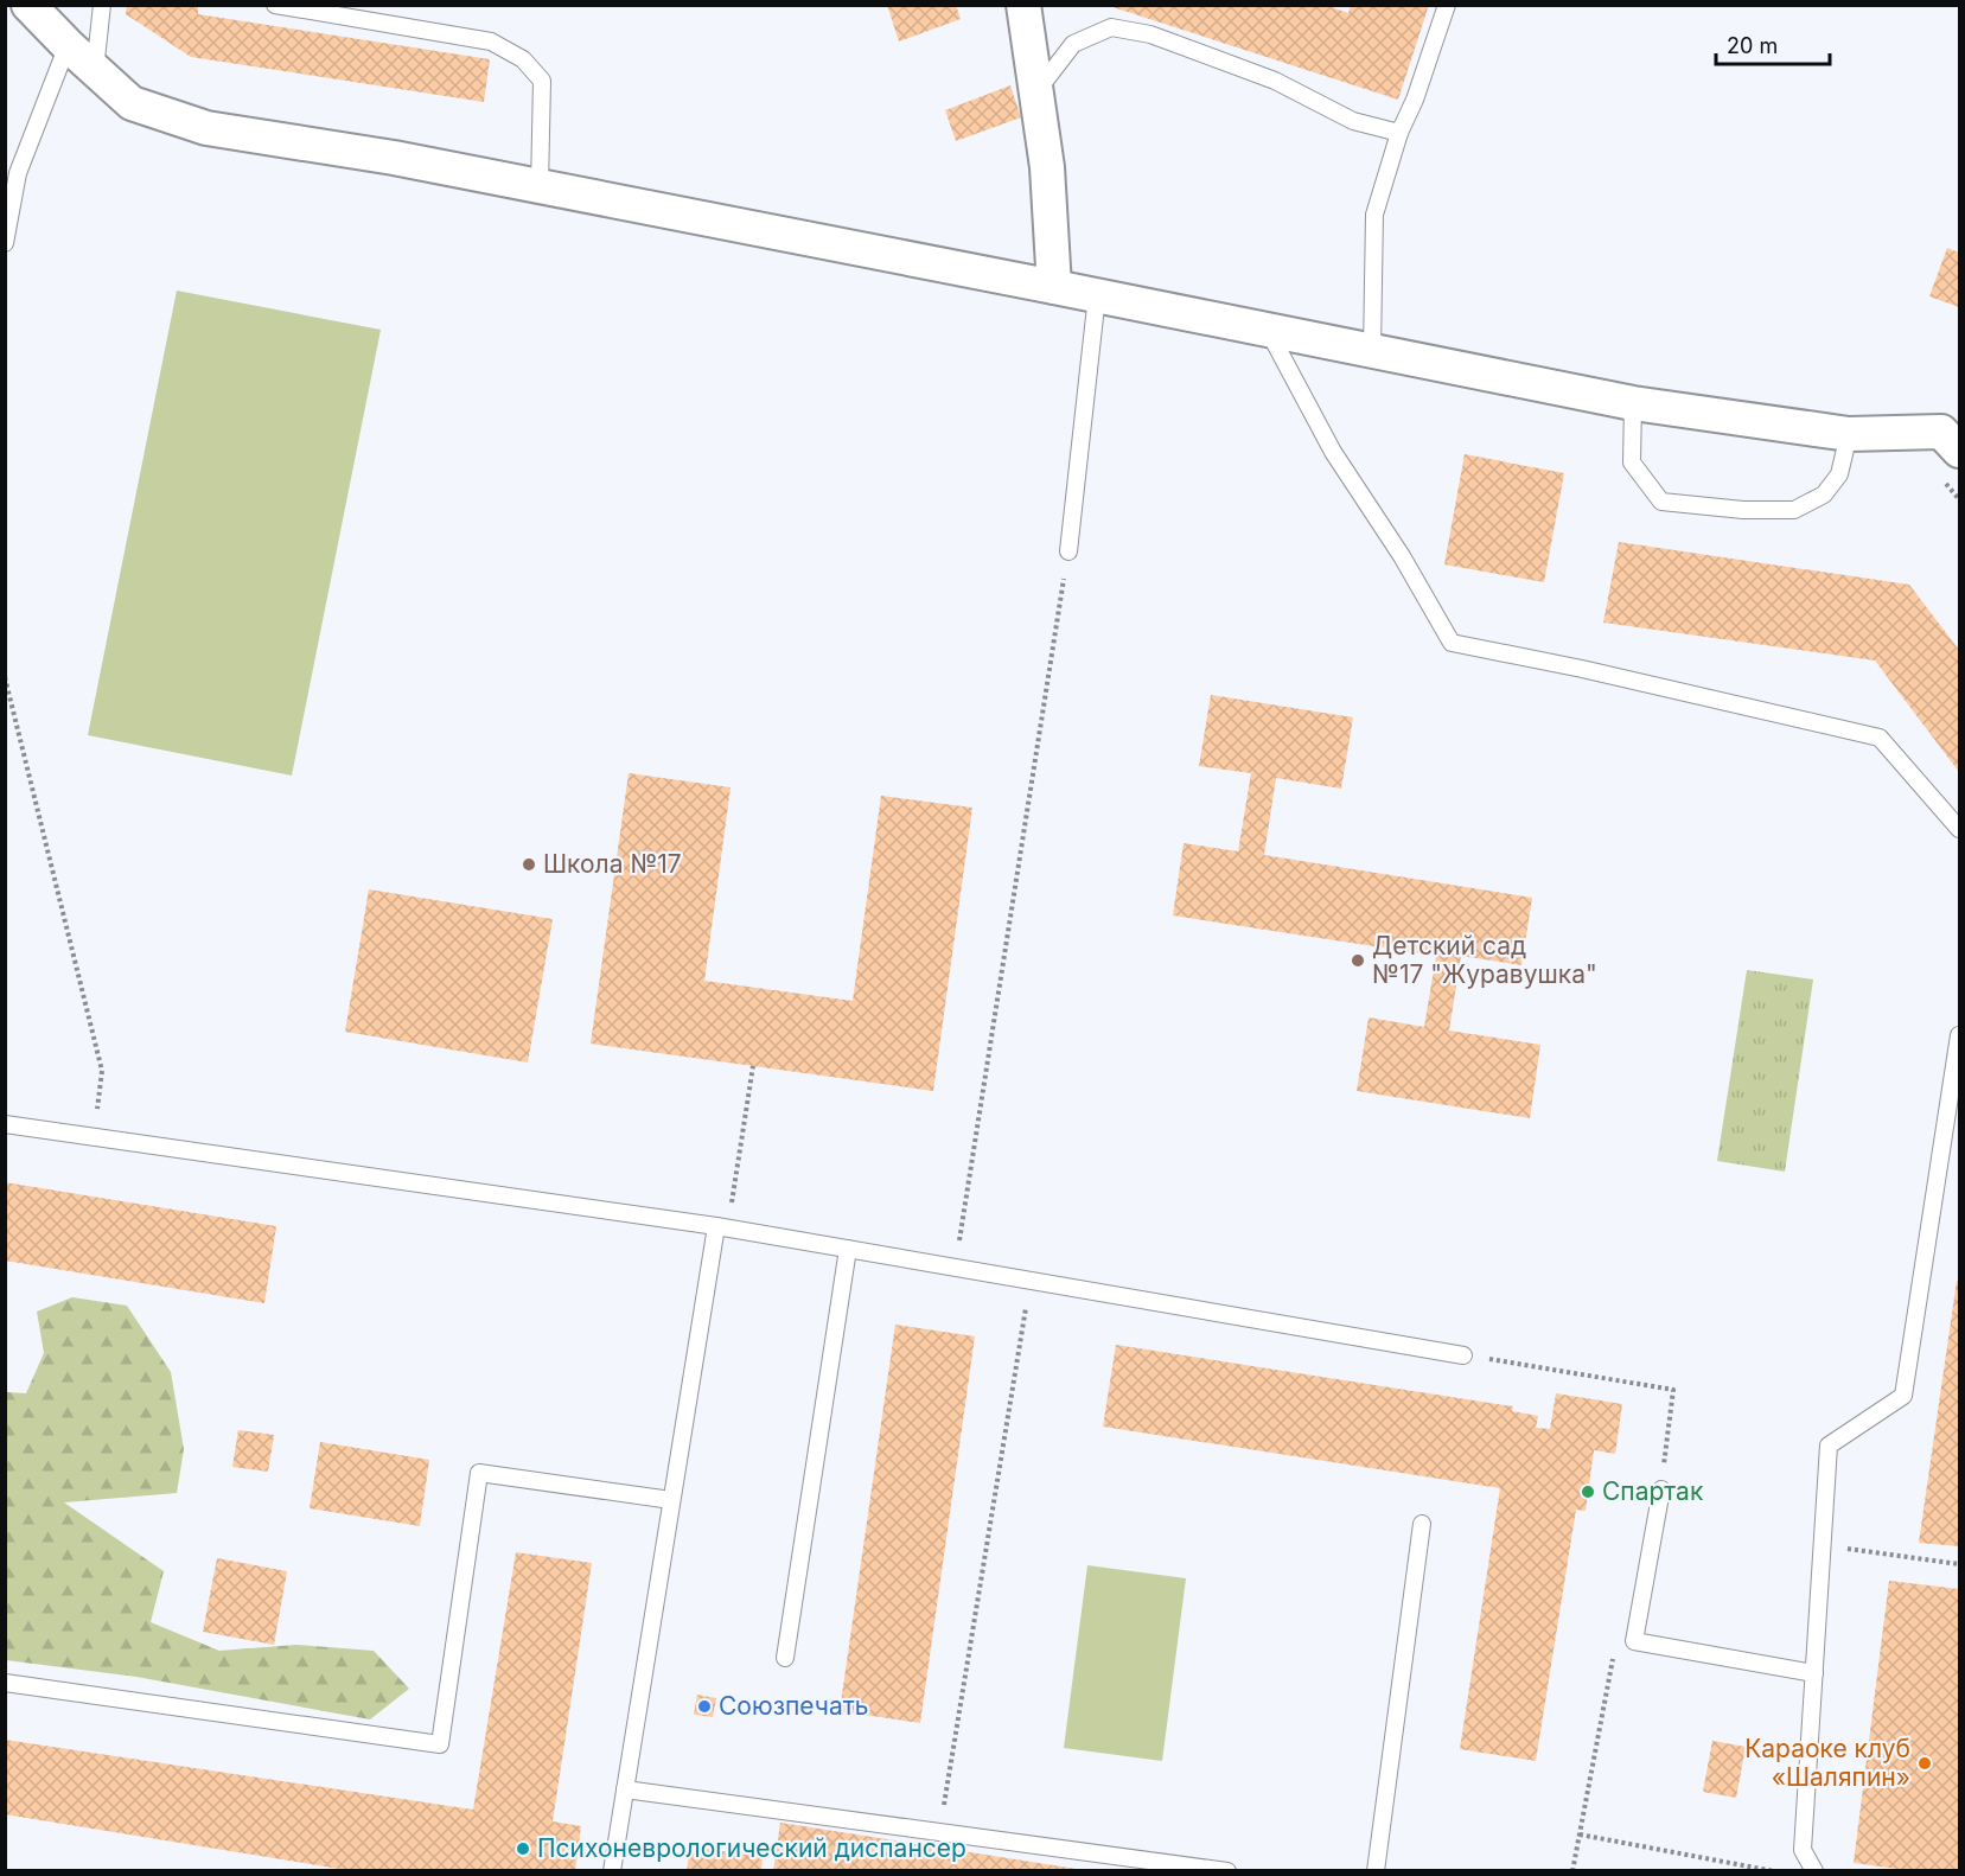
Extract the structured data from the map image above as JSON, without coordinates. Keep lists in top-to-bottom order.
{
  "places": [
    "Школа №17",
    "Детский сад №17 \"Журавушка\"",
    "Спартак",
    "Союзпечать",
    "Караоке клуб «Шаляпин»",
    "Психоневрологический диспансер"
  ],
  "scale_bar": "20 m"
}
